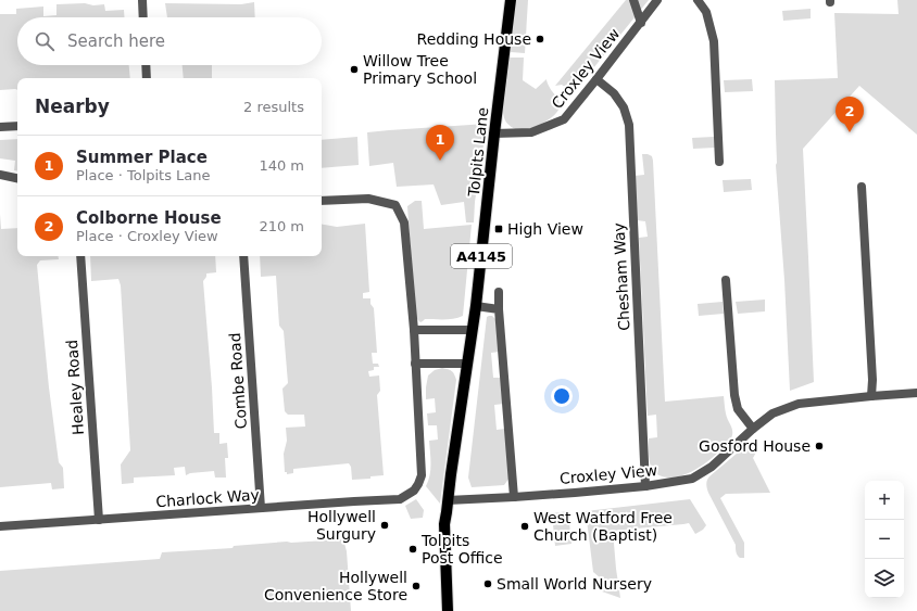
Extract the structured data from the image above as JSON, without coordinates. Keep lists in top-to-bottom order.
{
  "streets": {
    "main road": ["Tolpits Lane", "A4145"],
    "street": [
      "Croxley View",
      "Chesham Way",
      "Combe Road",
      "Healey Road",
      "Charlock Way"
    ]
  },
  "crossings": [
    ["Croxley View", "Tolpits Lane"],
    ["Croxley View", "Chesham Way"],
    ["Combe Road", "Charlock Way"],
    ["Healey Road", "Charlock Way"]
  ],
  "places": {
    "other": [
      "Redding House",
      "Willow Tree Primary School",
      "Gosford House",
      "Hollywell Surgury",
      "West Watford Free Church (Baptist)",
      "Tolpits Post Office",
      "Small World Nursery",
      "Hollywell Convenience Store"
    ],
    "transit": ["High View"]
  },
  "page": {
    "search": "Search here",
    "heading": ["Nearby", "2 results"],
    "pins": ["2", "1"],
    "list": [
      {
        "mark": "1",
        "name": "Summer Place",
        "note": "Place · Tolpits Lane",
        "value": "140 m"
      },
      {
        "mark": "2",
        "name": "Colborne House",
        "note": "Place · Croxley View",
        "value": "210 m"
      }
    ],
    "map_buttons": ["+", "−"]
  }
}
